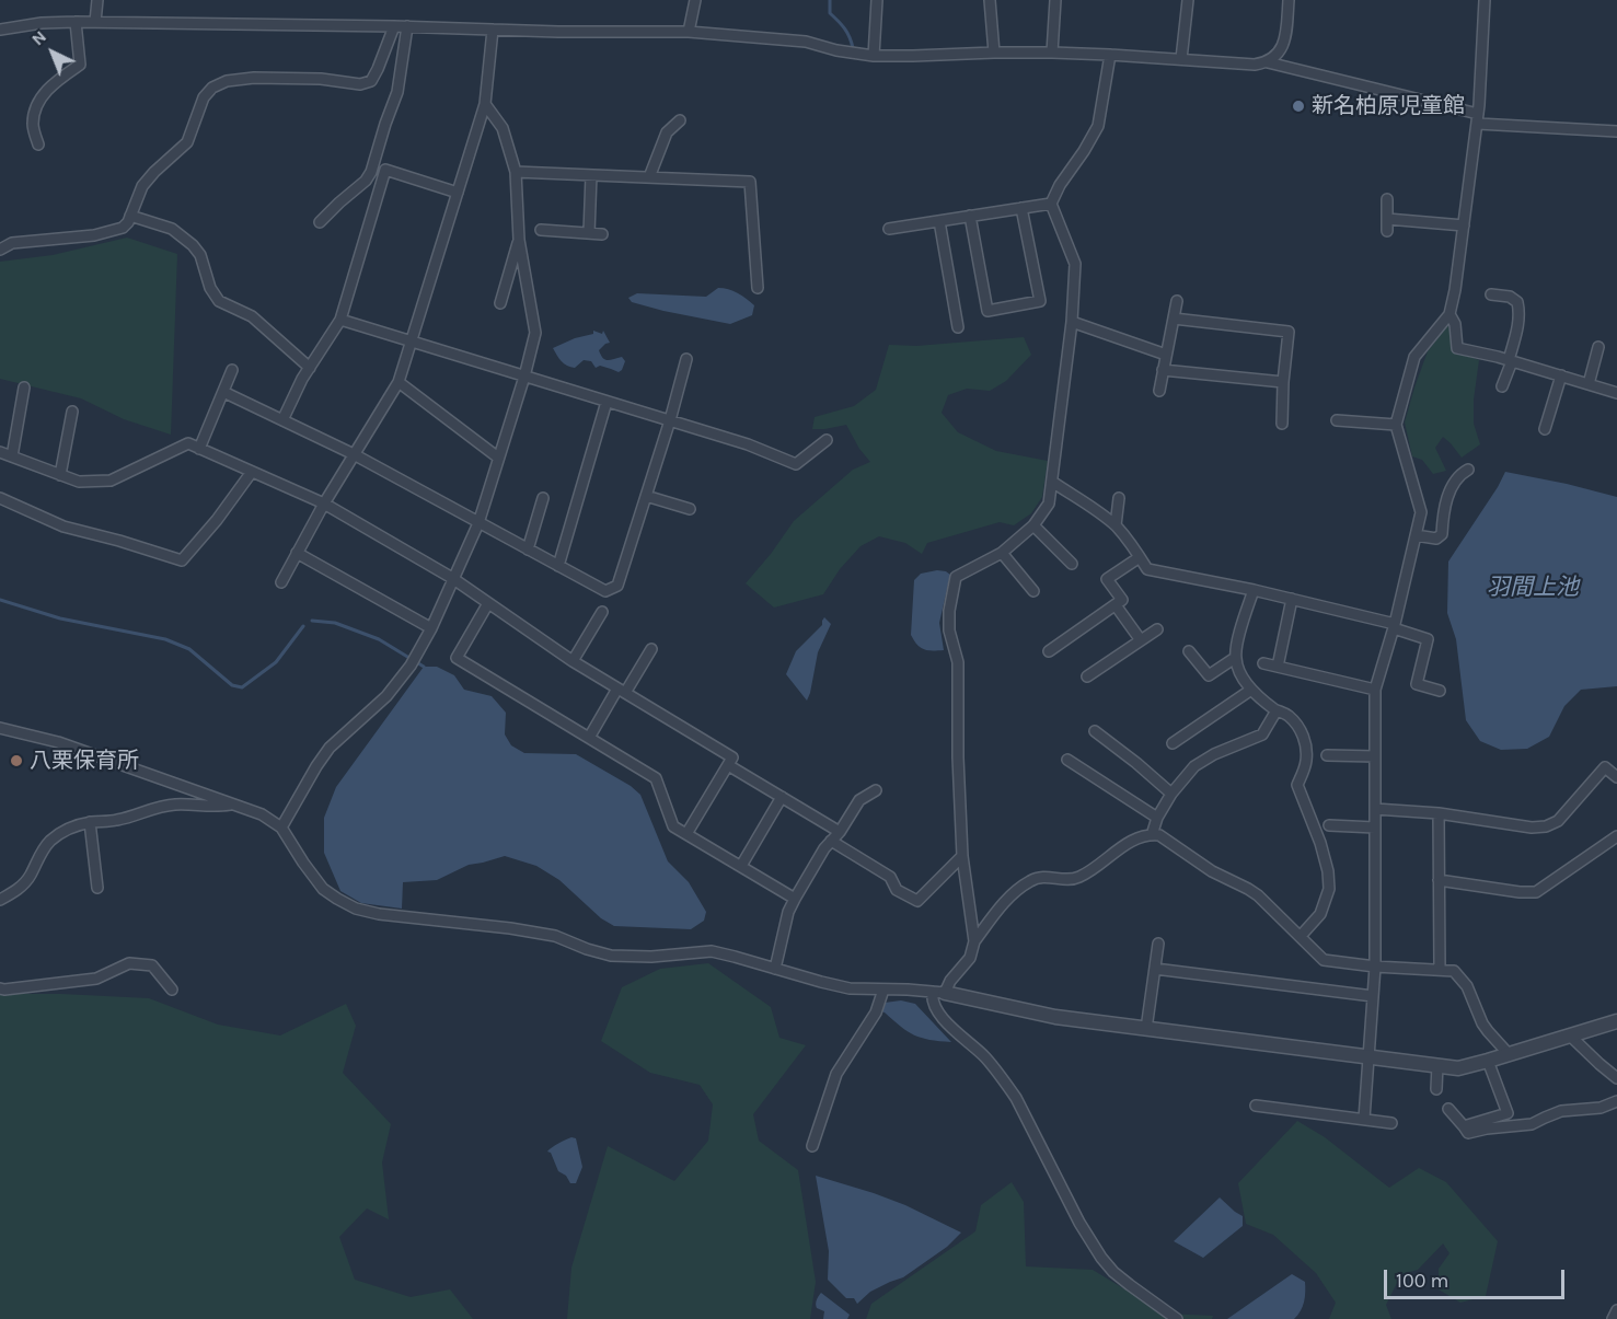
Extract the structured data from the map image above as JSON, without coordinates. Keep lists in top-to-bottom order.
{
  "water": ["羽間上池"],
  "places": ["新名柏原児童館", "八栗保育所"],
  "scale_bar": "100 m",
  "north": "top left"
}
